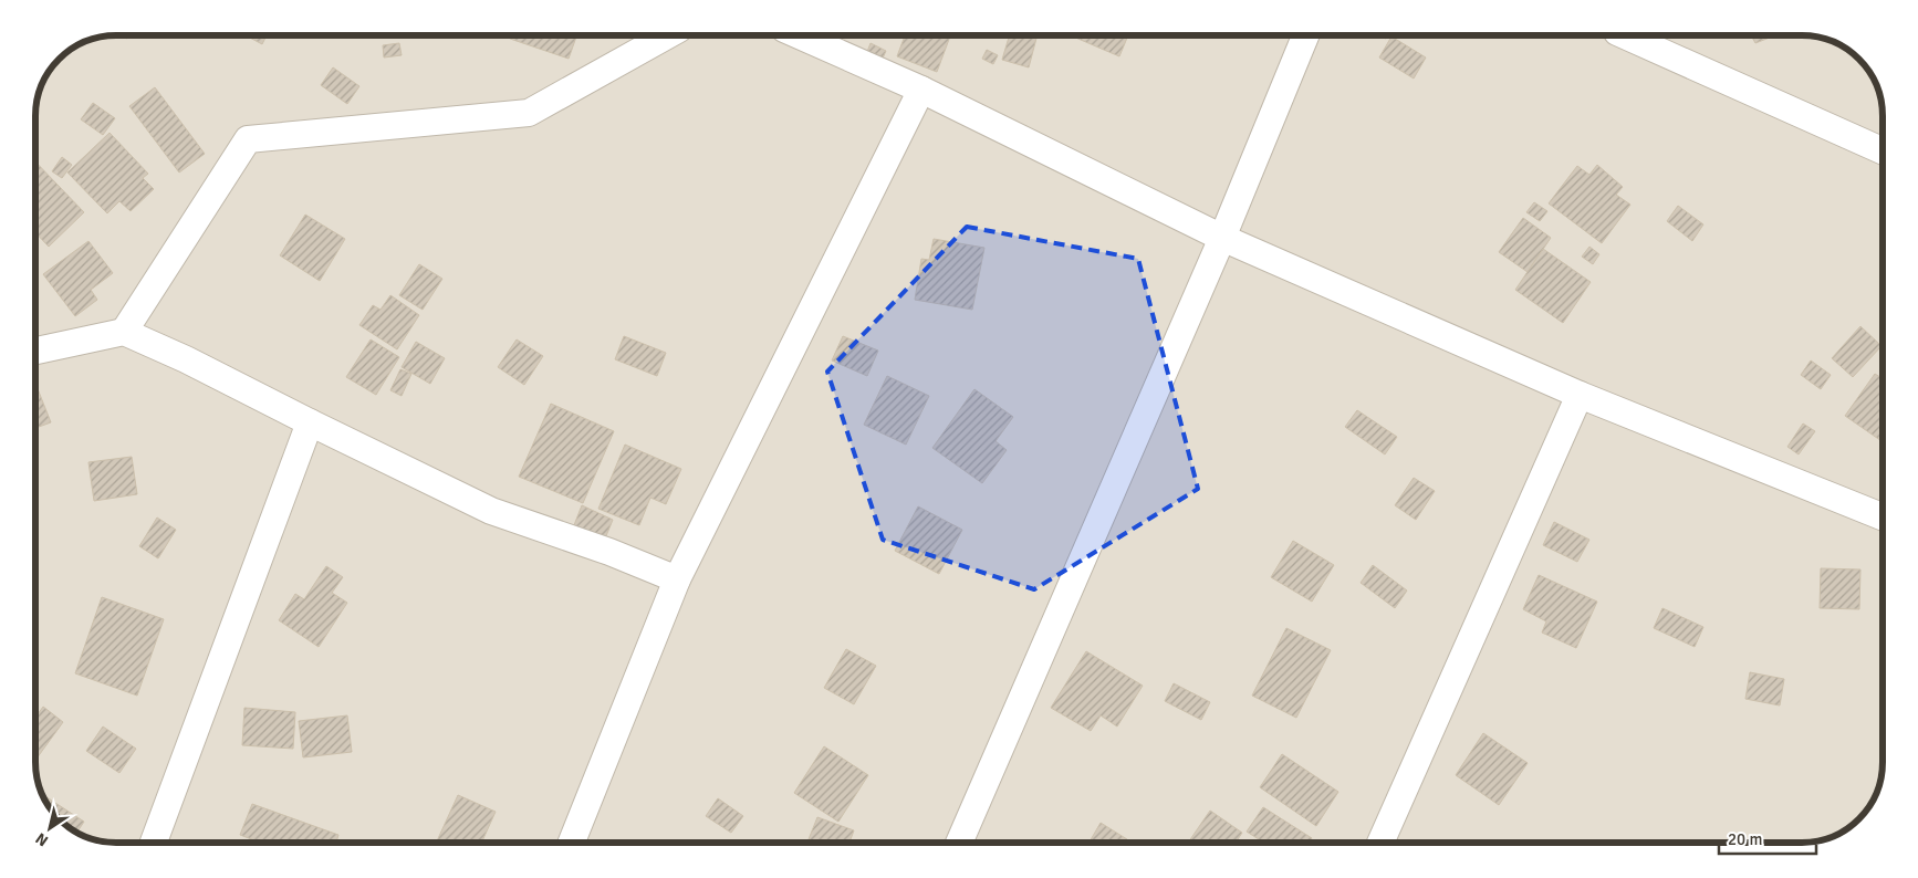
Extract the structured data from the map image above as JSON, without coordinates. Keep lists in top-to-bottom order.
{
  "scale_bar": "20 m",
  "north": "bottom left"
}
